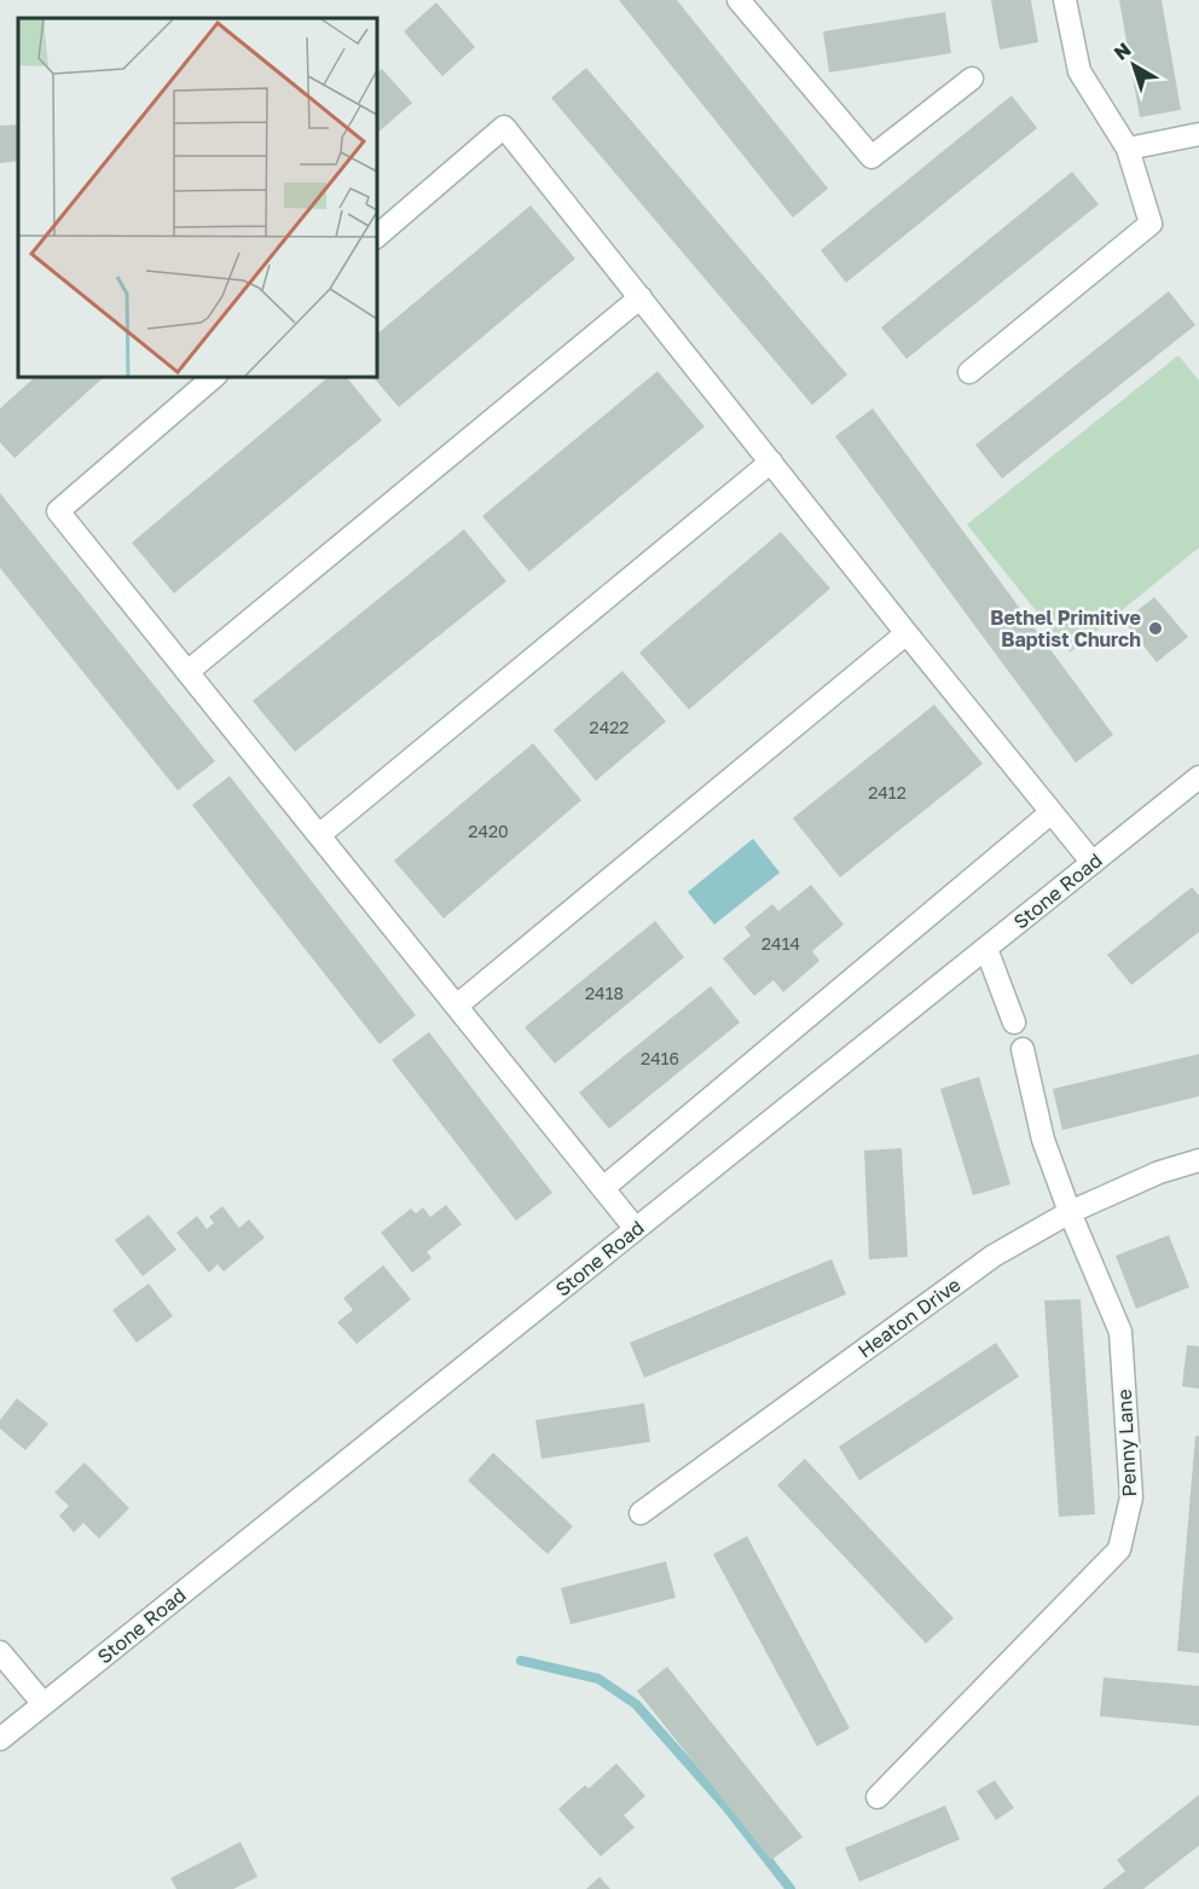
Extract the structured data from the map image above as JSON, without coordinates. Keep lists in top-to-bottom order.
{
  "streets": {
    "street": ["Stone Road", "Heaton Drive", "Penny Lane"]
  },
  "crossings": [
    ["Heaton Drive", "Penny Lane"]
  ],
  "places": ["Bethel Primitive Baptist Church"],
  "house_numbers": [
    "2422",
    "2412",
    "2420",
    "2414",
    "2418",
    "2416"
  ],
  "north": "top left"
}
